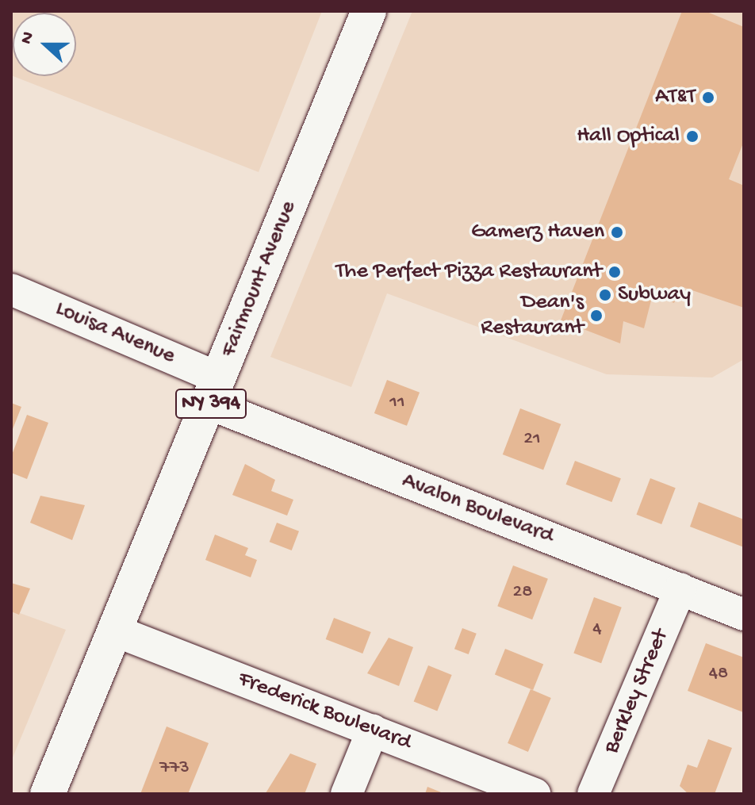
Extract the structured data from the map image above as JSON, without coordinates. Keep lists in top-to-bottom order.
{
  "streets": {
    "main road": ["Fairmount Avenue", "NY 394"],
    "street": [
      "Louisa Avenue",
      "Avalon Boulevard",
      "Berkley Street",
      "Frederick Boulevard"
    ]
  },
  "crossings": [
    ["Fairmount Avenue", "Louisa Avenue"],
    ["Fairmount Avenue", "Avalon Boulevard"],
    ["Fairmount Avenue", "Frederick Boulevard"],
    ["Louisa Avenue", "Avalon Boulevard"],
    ["Avalon Boulevard", "Berkley Street"]
  ],
  "places": [
    "AT&T",
    "Hall Optical",
    "Gamerz Haven",
    "The Perfect Pizza Restaurant",
    "Subway",
    "Dean's Restaurant"
  ],
  "house_numbers": [
    "11",
    "21",
    "28",
    "4",
    "48",
    "773"
  ],
  "north": "left"
}
